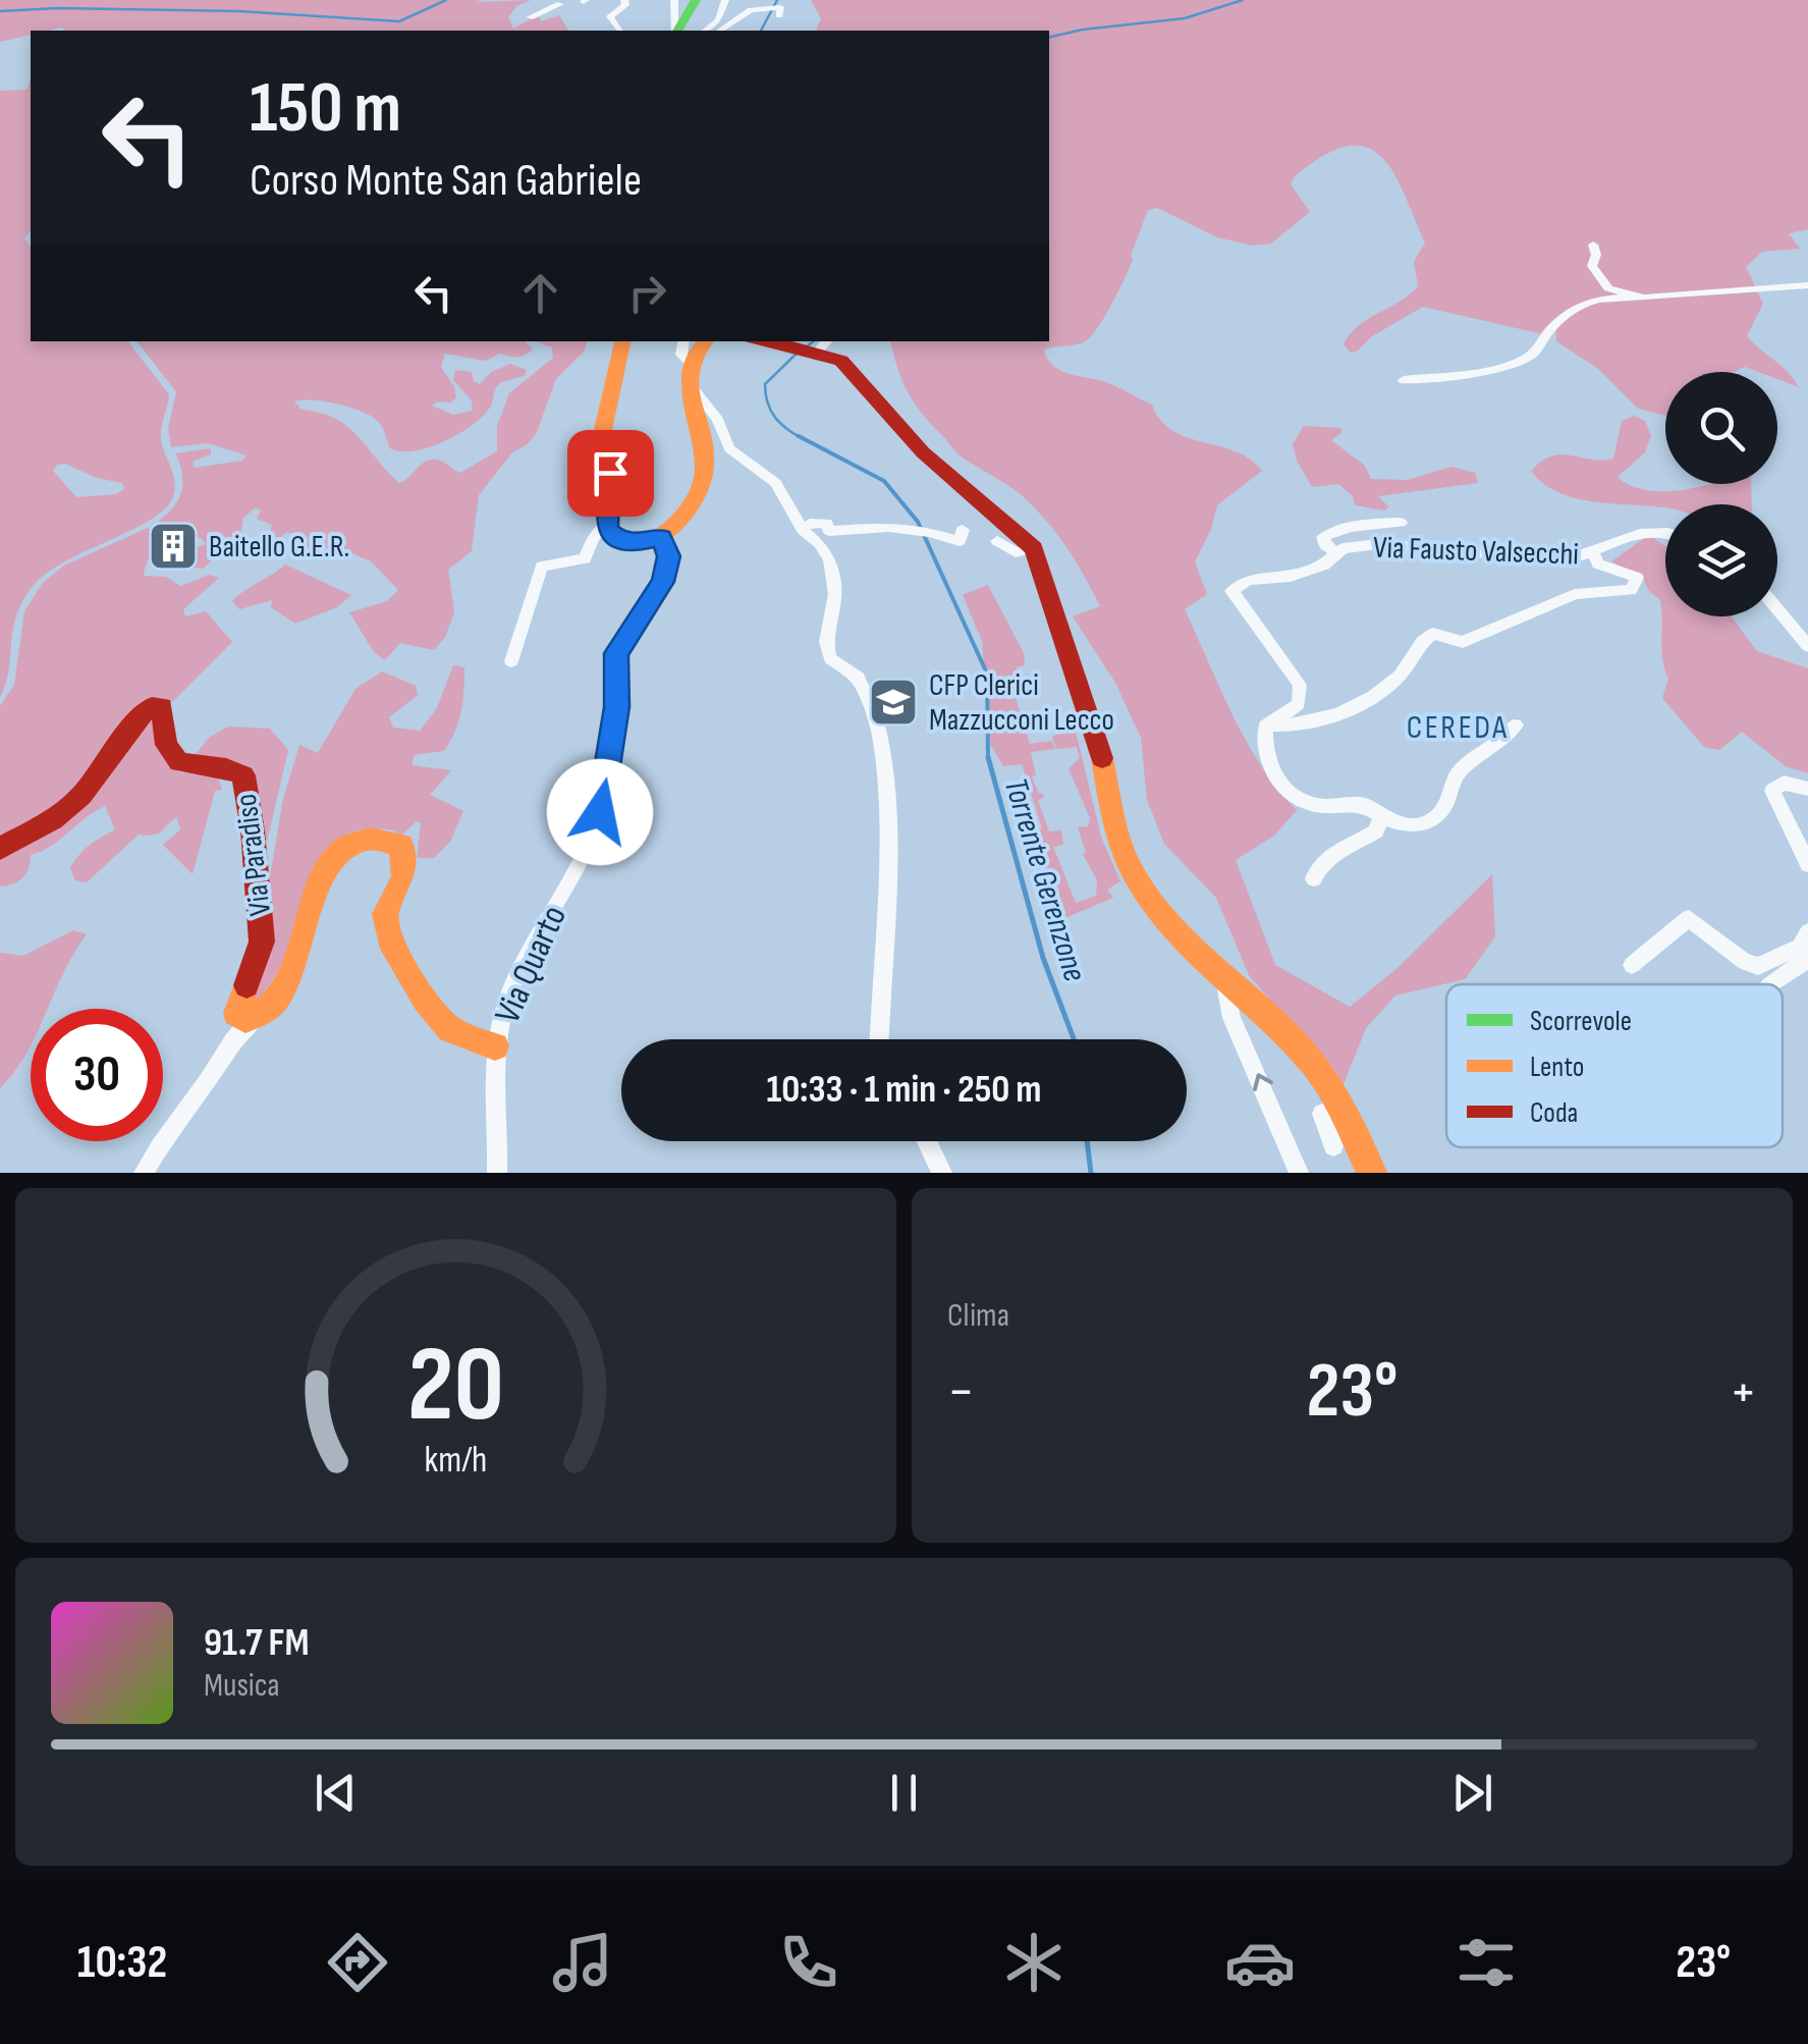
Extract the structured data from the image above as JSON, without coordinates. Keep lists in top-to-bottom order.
{
  "streets": {
    "main road": ["Via Paradiso"],
    "street": ["Via Fausto Valsecchi", "Via Quarto"]
  },
  "crossings": [
    ["Via Paradiso", "Via Quarto"]
  ],
  "districts": ["CEREDA"],
  "water": ["Torrente Gerenzone"],
  "places": {
    "building": ["Baitello G.E.R."],
    "school or university": ["CFP Clerici Mazzucconi Lecco"]
  },
  "legend": ["Scorrevole", "Lento", "Coda"],
  "page": {
    "turn": ["150 m", "Corso Monte San Gabriele"],
    "limit": "30",
    "trip": "10:33 · 1 min · 250 m",
    "tile": "Clima",
    "heat": ["−", "23°", "+"],
    "song": ["91.7 FM", "Musica"],
    "tabs": ["10:32", "23°"],
    "gauge": ["20", "km/h"]
  }
}
